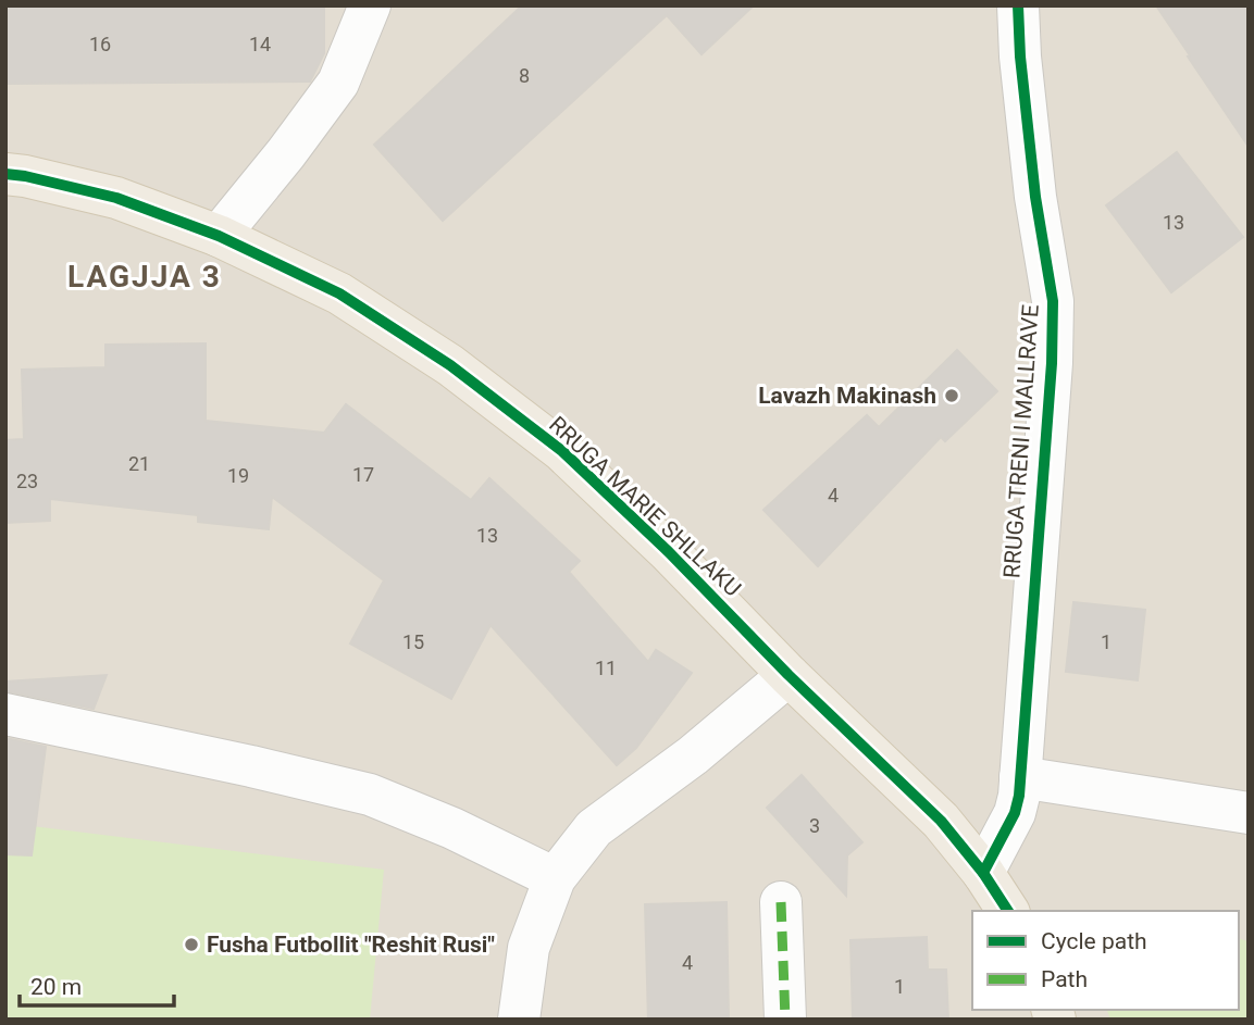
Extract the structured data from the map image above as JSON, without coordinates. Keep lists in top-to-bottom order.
{
  "streets": {
    "main road": ["RRUGA MARIE SHLLAKU"],
    "street": ["RRUGA TRENI I MALLRAVE"]
  },
  "crossings": [
    ["RRUGA TRENI I MALLRAVE", "RRUGA MARIE SHLLAKU"]
  ],
  "districts": ["LAGJJA 3"],
  "places": ["Lavazh Makinash", "Fusha Futbollit \"Reshit Rusi\""],
  "house_numbers": [
    "16",
    "14",
    "8",
    "13",
    "21",
    "17",
    "19",
    "23",
    "4",
    "13",
    "15",
    "1",
    "11",
    "3",
    "4",
    "1"
  ],
  "legend": ["Cycle path", "Path"],
  "scale_bar": "20 m"
}
